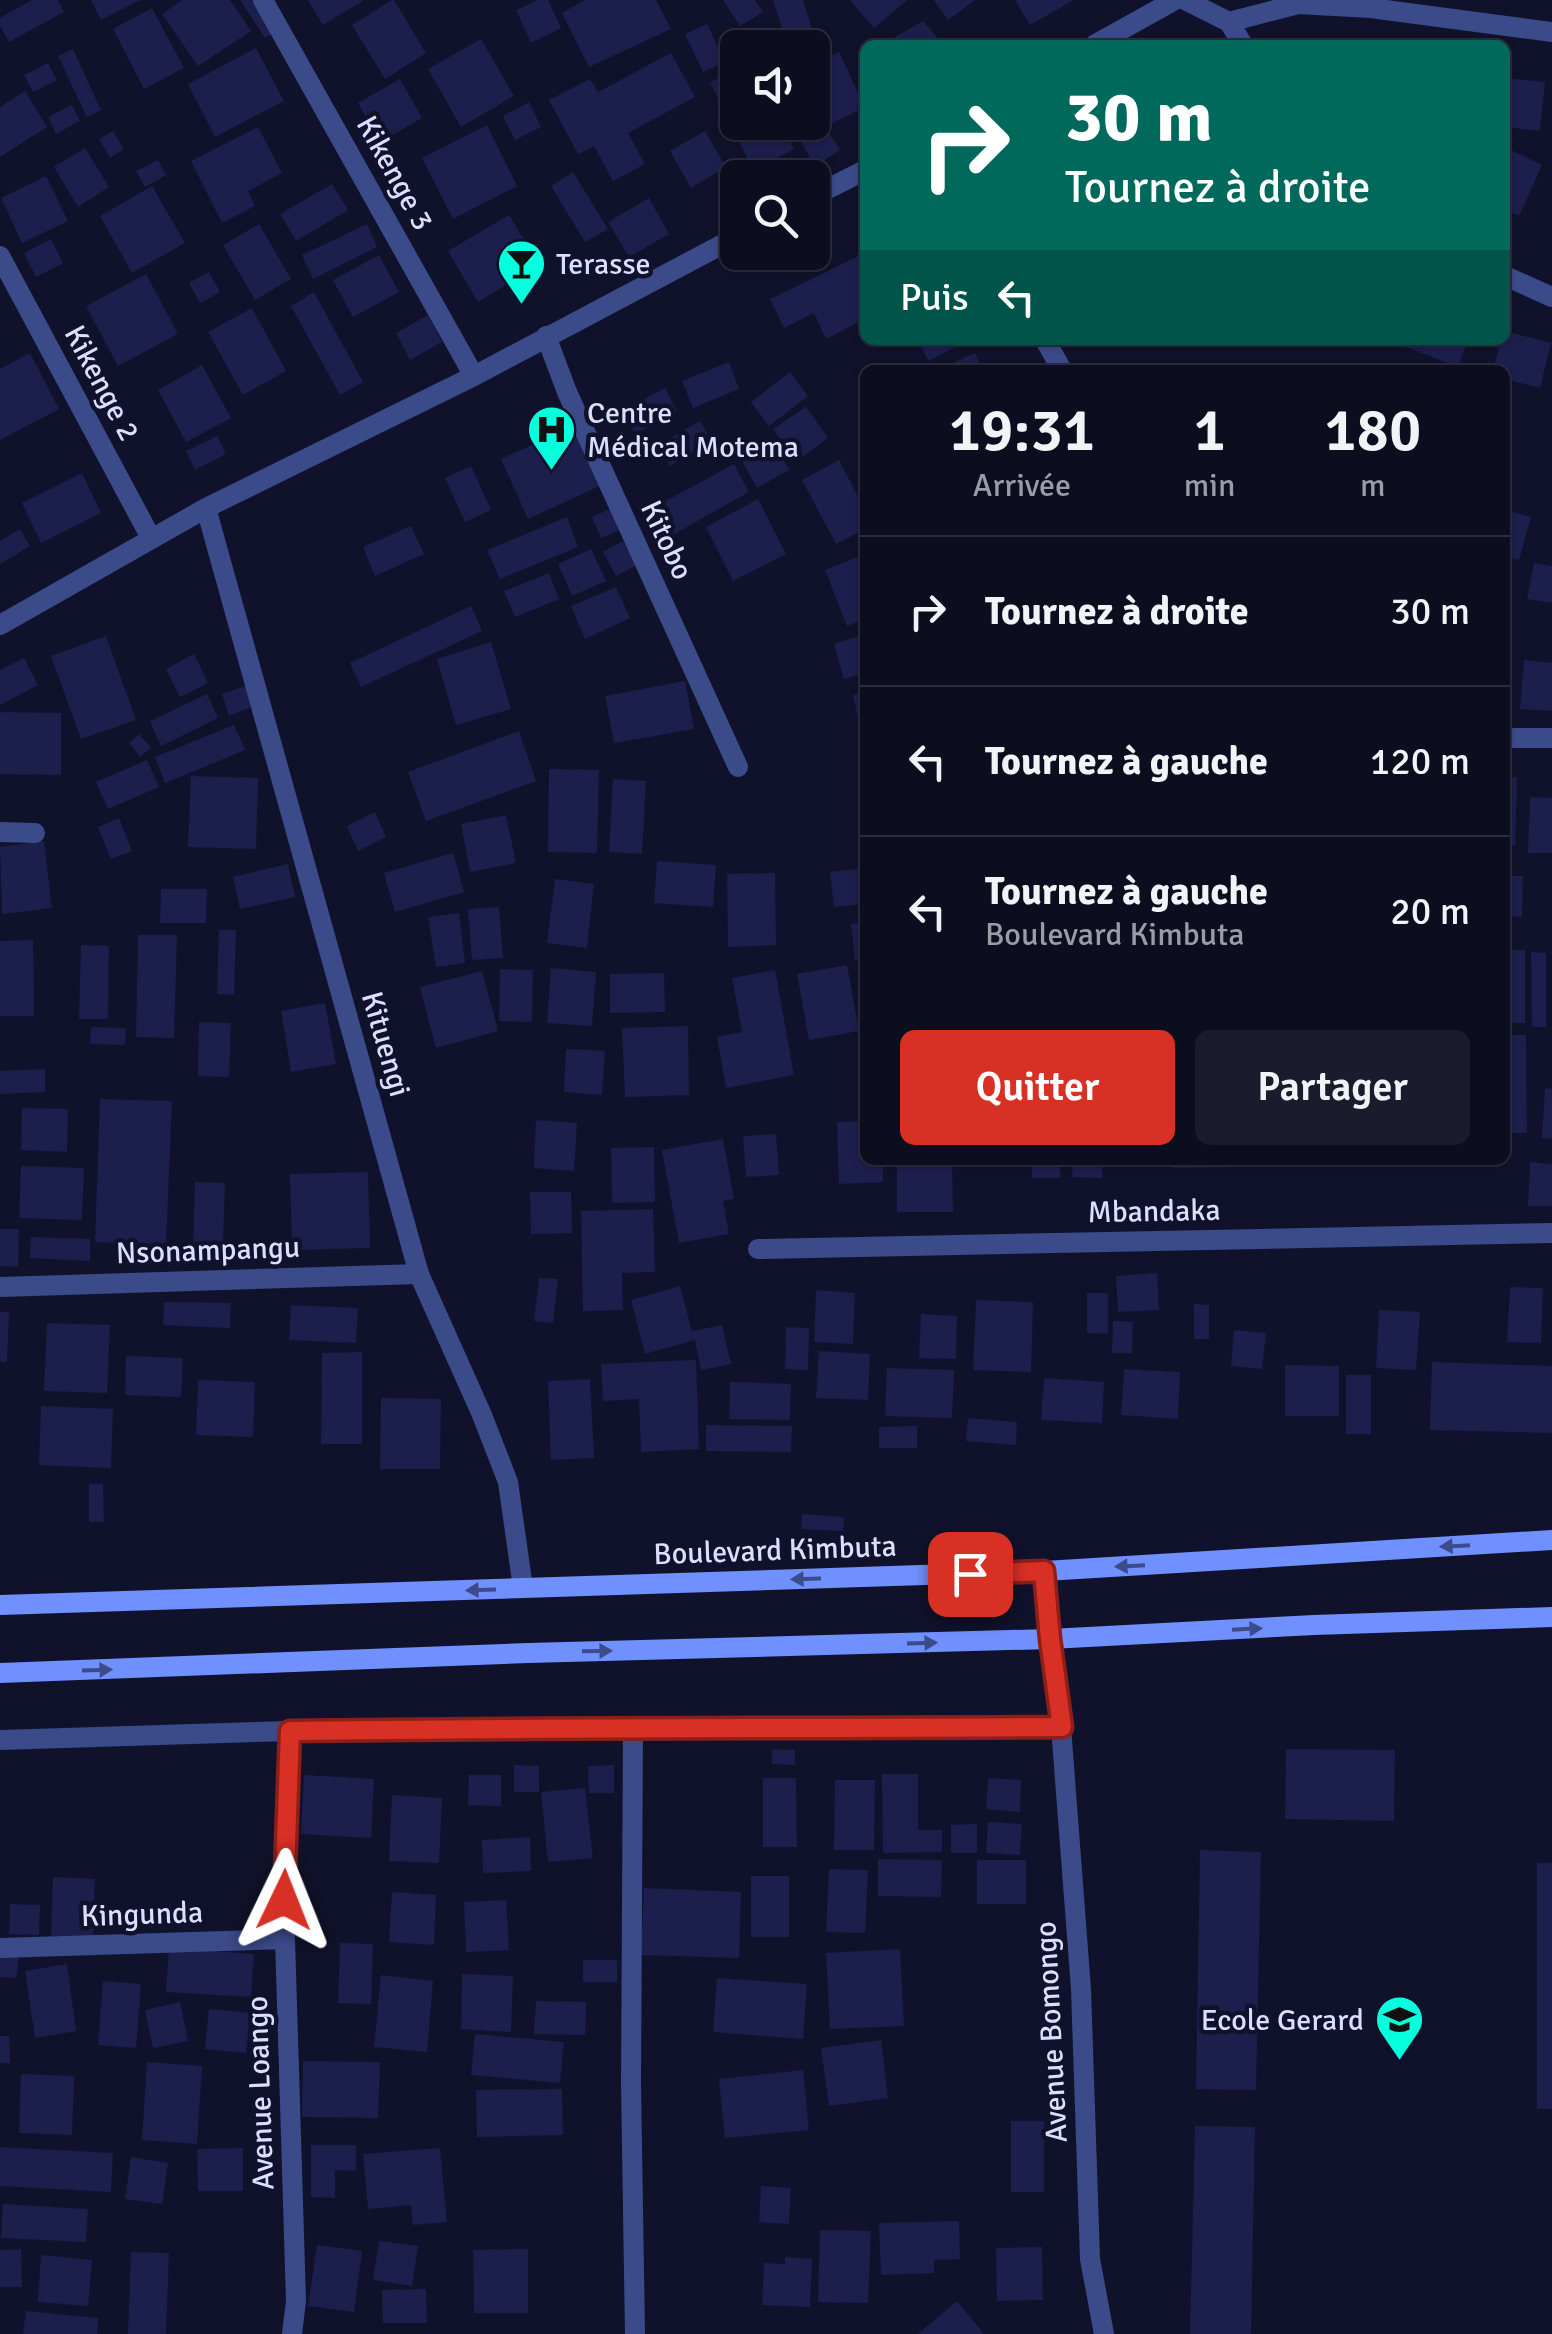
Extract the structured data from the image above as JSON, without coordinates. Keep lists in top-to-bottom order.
{
  "streets": {
    "street": [
      "Kikenge 3",
      "Kikenge 2",
      "Kitobo",
      "Kituengi",
      "Mbandaka",
      "Nsonampangu",
      "Boulevard Kimbuta",
      "Kingunda",
      "Avenue Bomongo",
      "Avenue Loango"
    ]
  },
  "crossings": [
    ["Kituengi", "Nsonampangu"],
    ["Kituengi", "Boulevard Kimbuta"],
    ["Boulevard Kimbuta", "Avenue Bomongo"],
    ["Kingunda", "Avenue Loango"]
  ],
  "places": {
    "bar": ["Terasse"],
    "hospital": ["Centre Médical Motema"],
    "school or university": ["Ecole Gerard"]
  },
  "page": {
    "turn": ["30 m", "Tournez à droite"],
    "then": "Puis",
    "eta": [
      "19:31",
      "Arrivée",
      "1",
      "min",
      "180",
      "m"
    ],
    "list": [
      {
        "name": "Tournez à droite",
        "value": "30 m"
      },
      {
        "name": "Tournez à gauche",
        "value": "120 m"
      },
      {
        "name": "Tournez à gauche",
        "note": "Boulevard Kimbuta",
        "value": "20 m"
      }
    ],
    "buttons": ["Quitter", "Partager"]
  }
}
